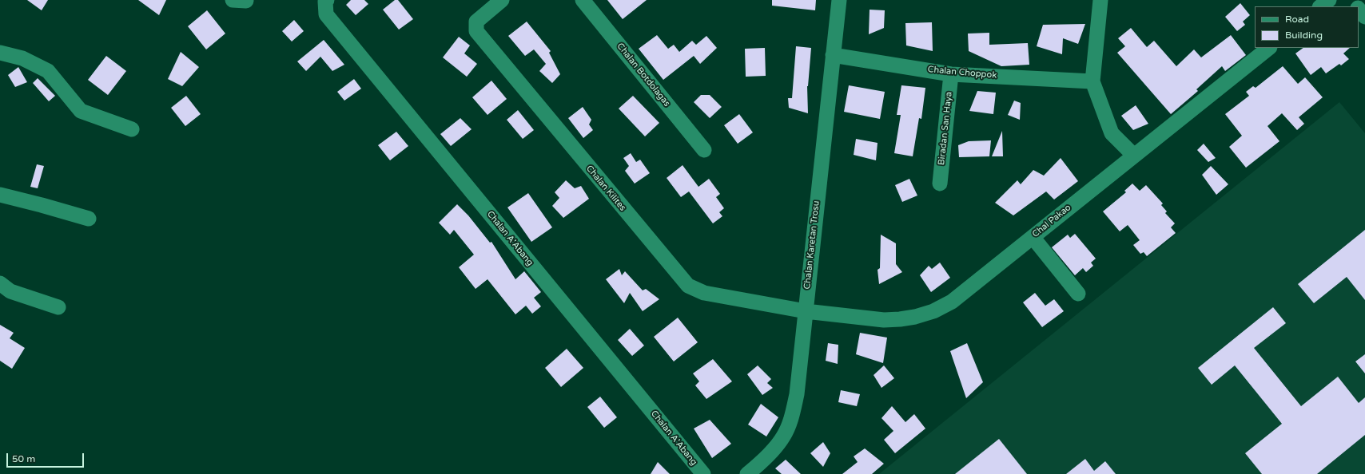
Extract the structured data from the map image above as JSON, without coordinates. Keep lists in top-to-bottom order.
{
  "streets": {
    "street": [
      "Chalan Choppok",
      "Chalan Botdolagas",
      "Biradan San Haya",
      "Chalan Kilites",
      "Chal Pakao",
      "Chalan A'Abang",
      "Chalan Karetan Trosu"
    ]
  },
  "crossings": [
    ["Chalan Choppok", "Biradan San Haya"],
    ["Chalan Choppok", "Chalan Karetan Trosu"],
    ["Chalan Kilites", "Chal Pakao"],
    ["Chalan Kilites", "Chalan Karetan Trosu"],
    ["Chal Pakao", "Chalan Karetan Trosu"]
  ],
  "legend": ["Road", "Building"],
  "scale_bar": "50 m"
}
